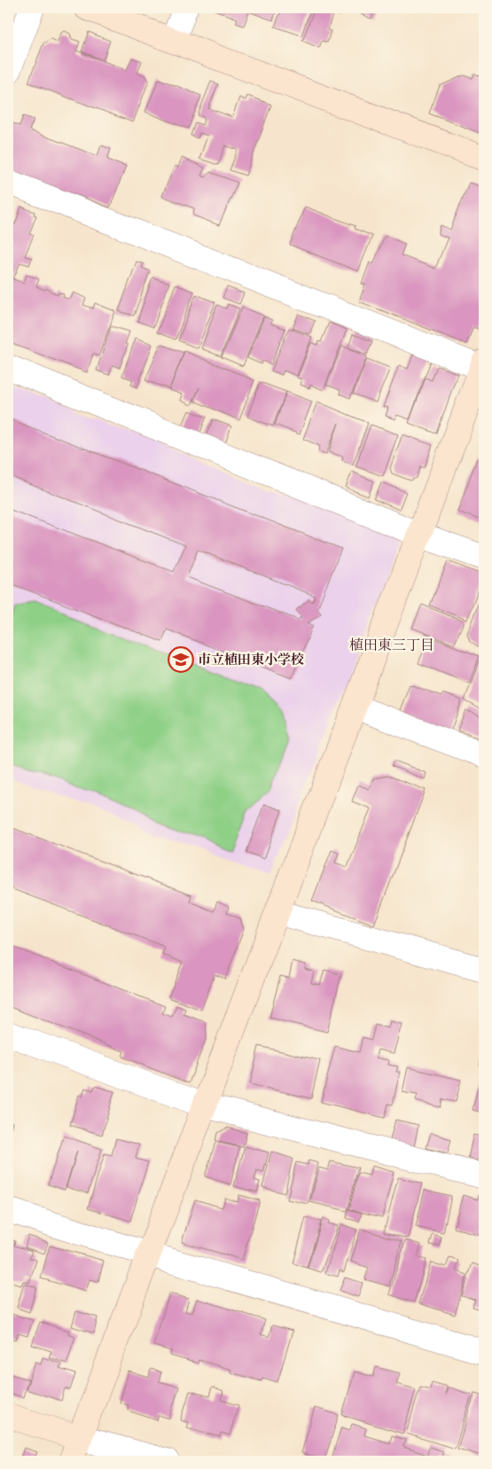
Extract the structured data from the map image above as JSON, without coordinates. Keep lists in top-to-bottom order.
{
  "districts": ["植田東三丁目"],
  "places": {
    "school or university": ["市立植田東小学校"]
  }
}
